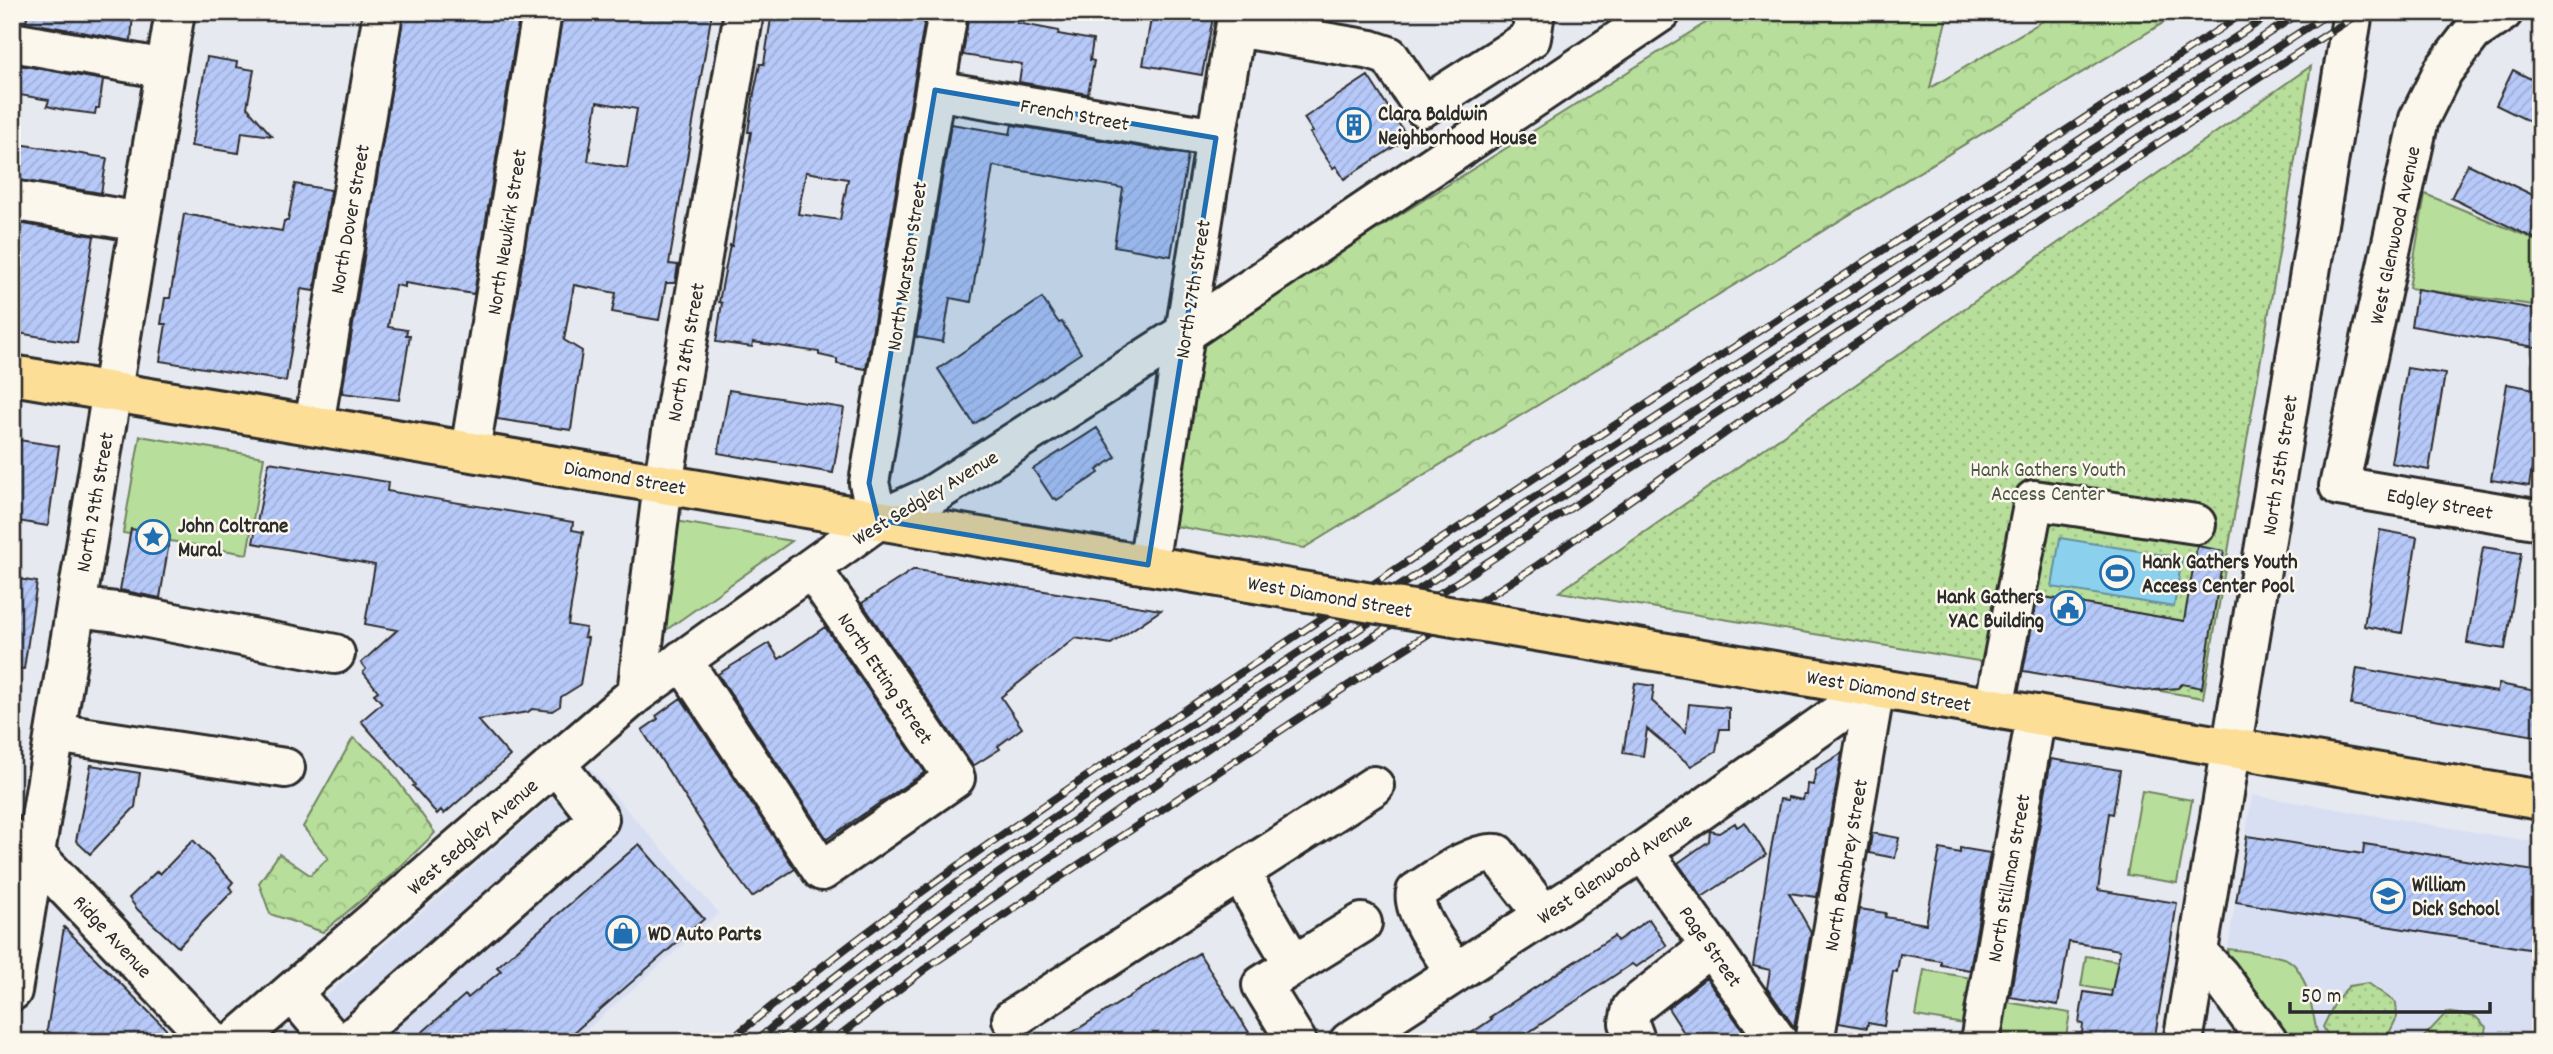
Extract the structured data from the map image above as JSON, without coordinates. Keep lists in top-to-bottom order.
{
  "streets": {
    "main road": ["Diamond Street", "West Diamond Street"],
    "street": [
      "French Street",
      "North Dover Street",
      "North Newkirk Street",
      "West Glenwood Avenue",
      "North Marston Street",
      "North 27th Street",
      "North 28th Street",
      "North 25th Street",
      "West Sedgley Avenue",
      "North 29th Street",
      "Edgley Street",
      "North Etting Street",
      "North Bambrey Street",
      "North Stillman Street",
      "Ridge Avenue",
      "Page Street"
    ]
  },
  "crossings": [
    ["French Street", "North Marston Street"],
    ["French Street", "North 27th Street"],
    ["North Dover Street", "Diamond Street"],
    ["North Newkirk Street", "Diamond Street"],
    ["West Glenwood Avenue", "Edgley Street"],
    ["West Glenwood Avenue", "West Diamond Street"],
    ["West Glenwood Avenue", "North Bambrey Street"],
    ["West Glenwood Avenue", "Page Street"],
    ["North Marston Street", "Diamond Street"],
    ["North Marston Street", "West Sedgley Avenue"],
    ["North 27th Street", "Diamond Street"],
    ["North 27th Street", "West Sedgley Avenue"],
    ["North 28th Street", "Diamond Street"],
    ["North 28th Street", "West Sedgley Avenue"],
    ["North 25th Street", "West Diamond Street"],
    ["Diamond Street", "West Sedgley Avenue"],
    ["Diamond Street", "North 29th Street"],
    ["Diamond Street", "West Diamond Street"],
    ["West Sedgley Avenue", "North Etting Street"],
    ["North 29th Street", "Ridge Avenue"],
    ["West Diamond Street", "North Bambrey Street"],
    ["West Diamond Street", "North Stillman Street"]
  ],
  "parks": ["Hank Gathers Youth Access Center"],
  "places": {
    "building": ["Clara Baldwin Neighborhood House"],
    "place": ["John Coltrane Mural"],
    "sports": ["Hank Gathers Youth Access Center Pool"],
    "public building": ["Hank Gathers YAC Building"],
    "school or university": ["William Dick School"],
    "shop": ["WD Auto Parts"]
  },
  "scale_bar": "50 m"
}
